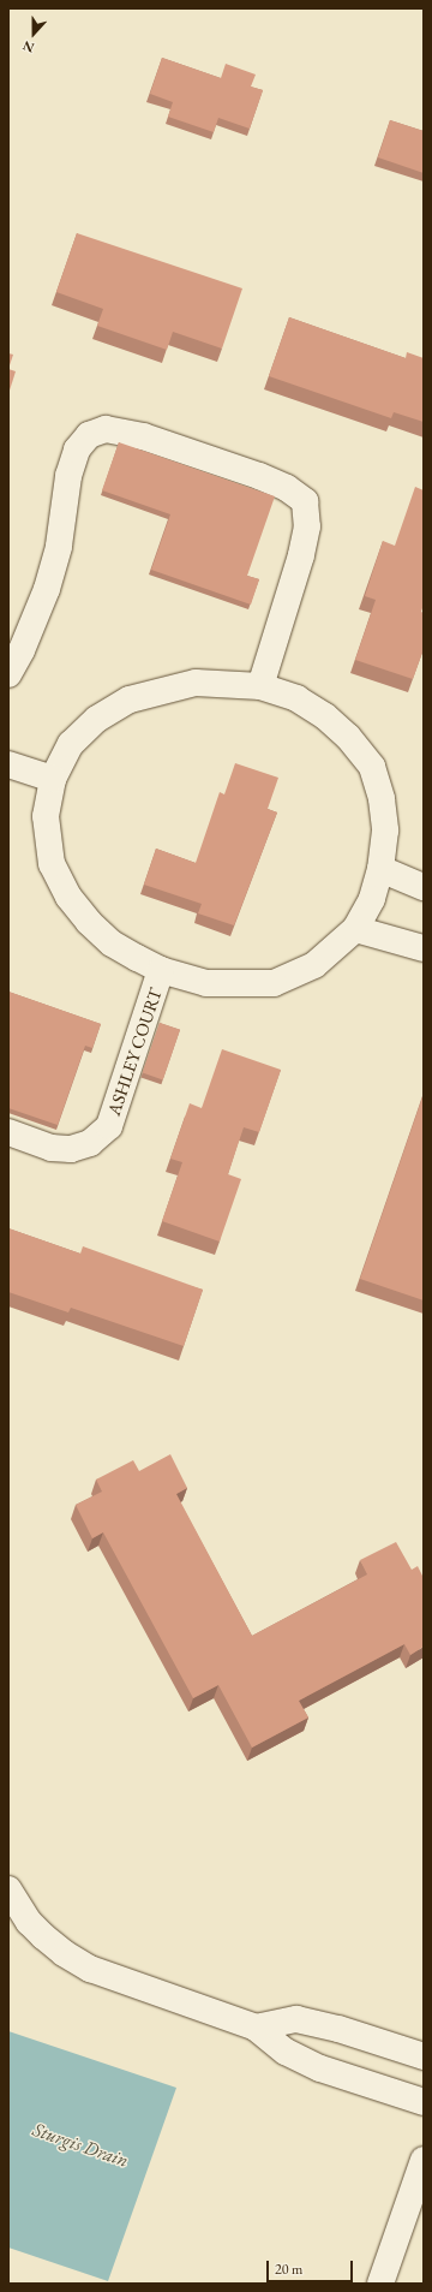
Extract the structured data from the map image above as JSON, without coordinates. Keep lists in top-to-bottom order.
{
  "streets": {
    "street": ["ASHLEY COURT"]
  },
  "water": ["Sturgis Drain"],
  "scale_bar": "20 m",
  "north": "bottom"
}
